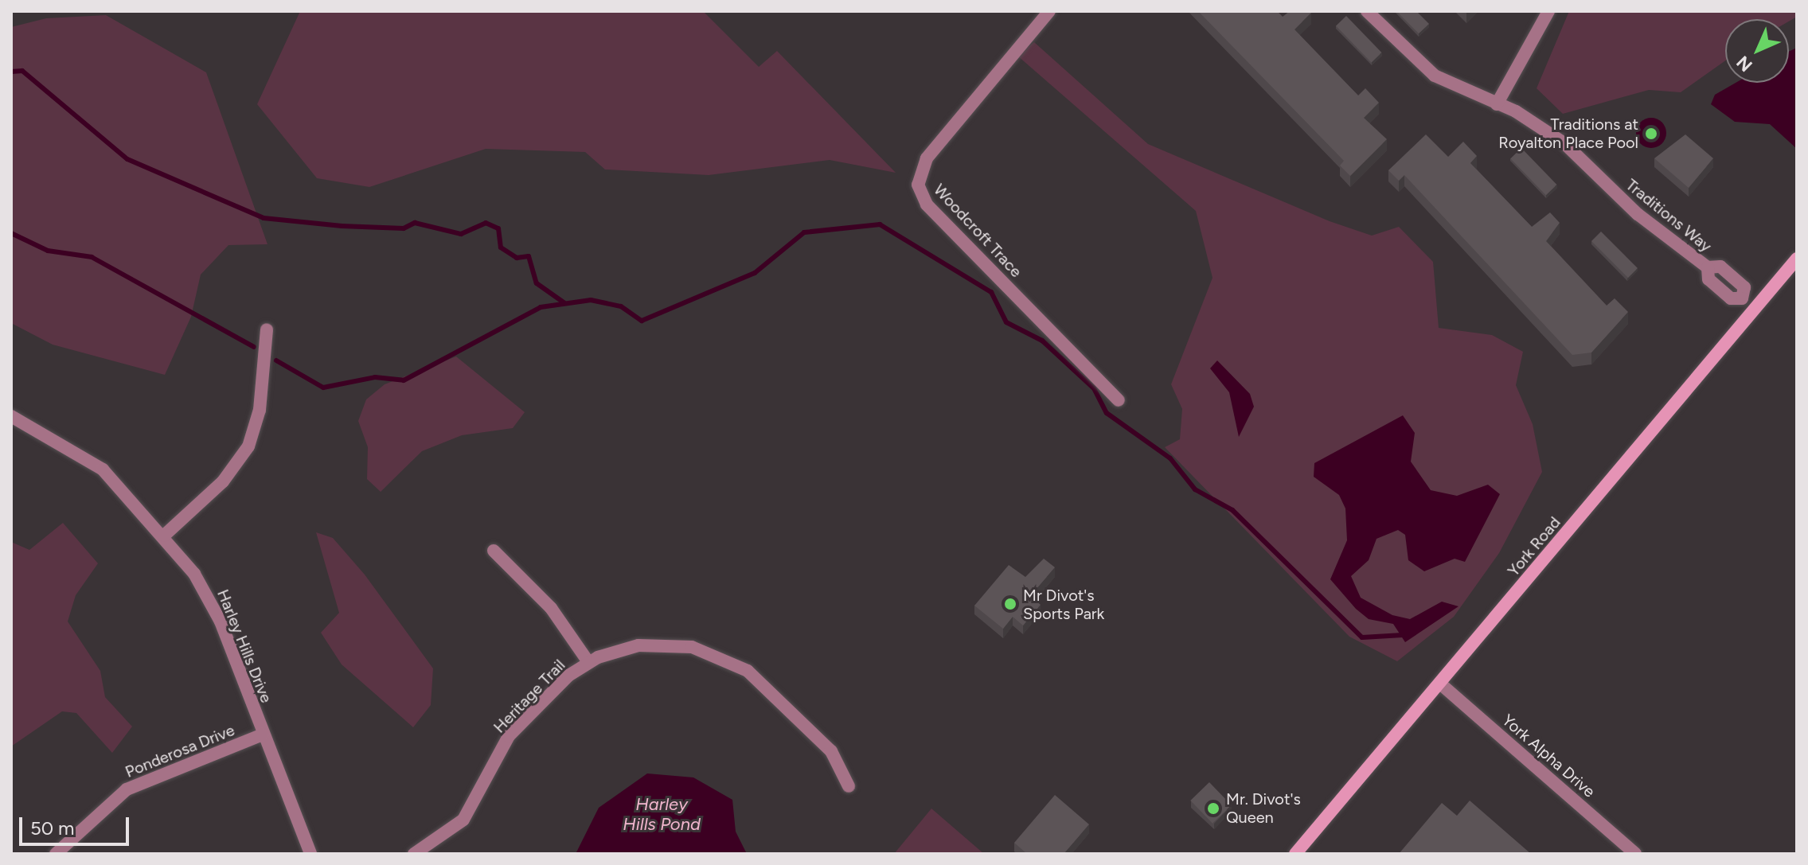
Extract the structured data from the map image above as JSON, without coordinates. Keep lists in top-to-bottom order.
{
  "streets": {
    "street": [
      "Traditions Way",
      "Woodcroft Trace",
      "York Road",
      "Harley Hills Drive",
      "Heritage Trail",
      "Ponderosa Drive",
      "York Alpha Drive"
    ]
  },
  "crossings": [
    ["Traditions Way", "York Road"],
    ["York Road", "York Alpha Drive"],
    ["Harley Hills Drive", "Ponderosa Drive"]
  ],
  "water": ["Harley Hills Pond"],
  "places": ["Traditions at Royalton Place Pool", "Mr Divot's Sports Park", "Mr. Divot's Queen"],
  "scale_bar": "50 m",
  "north": "bottom left"
}
